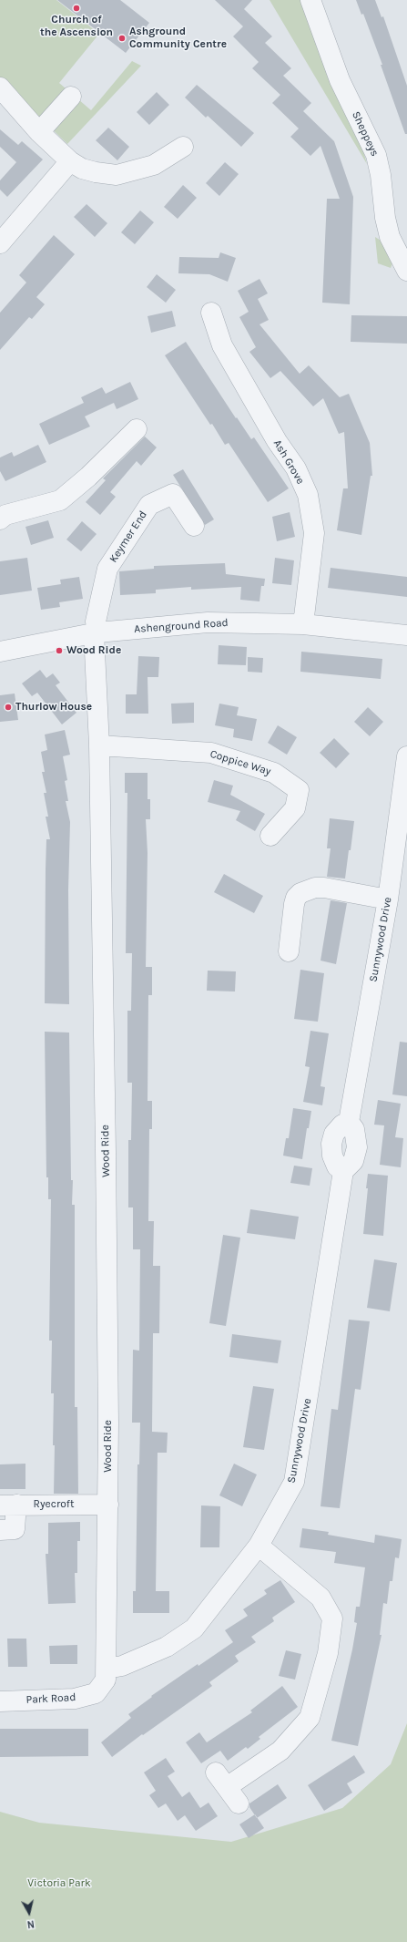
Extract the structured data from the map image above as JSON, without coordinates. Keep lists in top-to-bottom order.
{
  "streets": {
    "street": [
      "Sheppeys",
      "Ash Grove",
      "Keymer End",
      "Ashenground Road",
      "Coppice Way",
      "Sunnywood Drive",
      "Wood Ride",
      "Ryecroft",
      "Park Road"
    ]
  },
  "crossings": [
    ["Ash Grove", "Ashenground Road"],
    ["Keymer End", "Ashenground Road"],
    ["Keymer End", "Wood Ride"],
    ["Ashenground Road", "Wood Ride"],
    ["Coppice Way", "Wood Ride"],
    ["Sunnywood Drive", "Wood Ride"],
    ["Sunnywood Drive", "Park Road"],
    ["Wood Ride", "Ryecroft"],
    ["Wood Ride", "Park Road"]
  ],
  "parks": ["Victoria Park"],
  "places": [
    "Church of the Ascension",
    "Ashground Community Centre",
    "Wood Ride",
    "Thurlow House"
  ],
  "north": "bottom"
}
